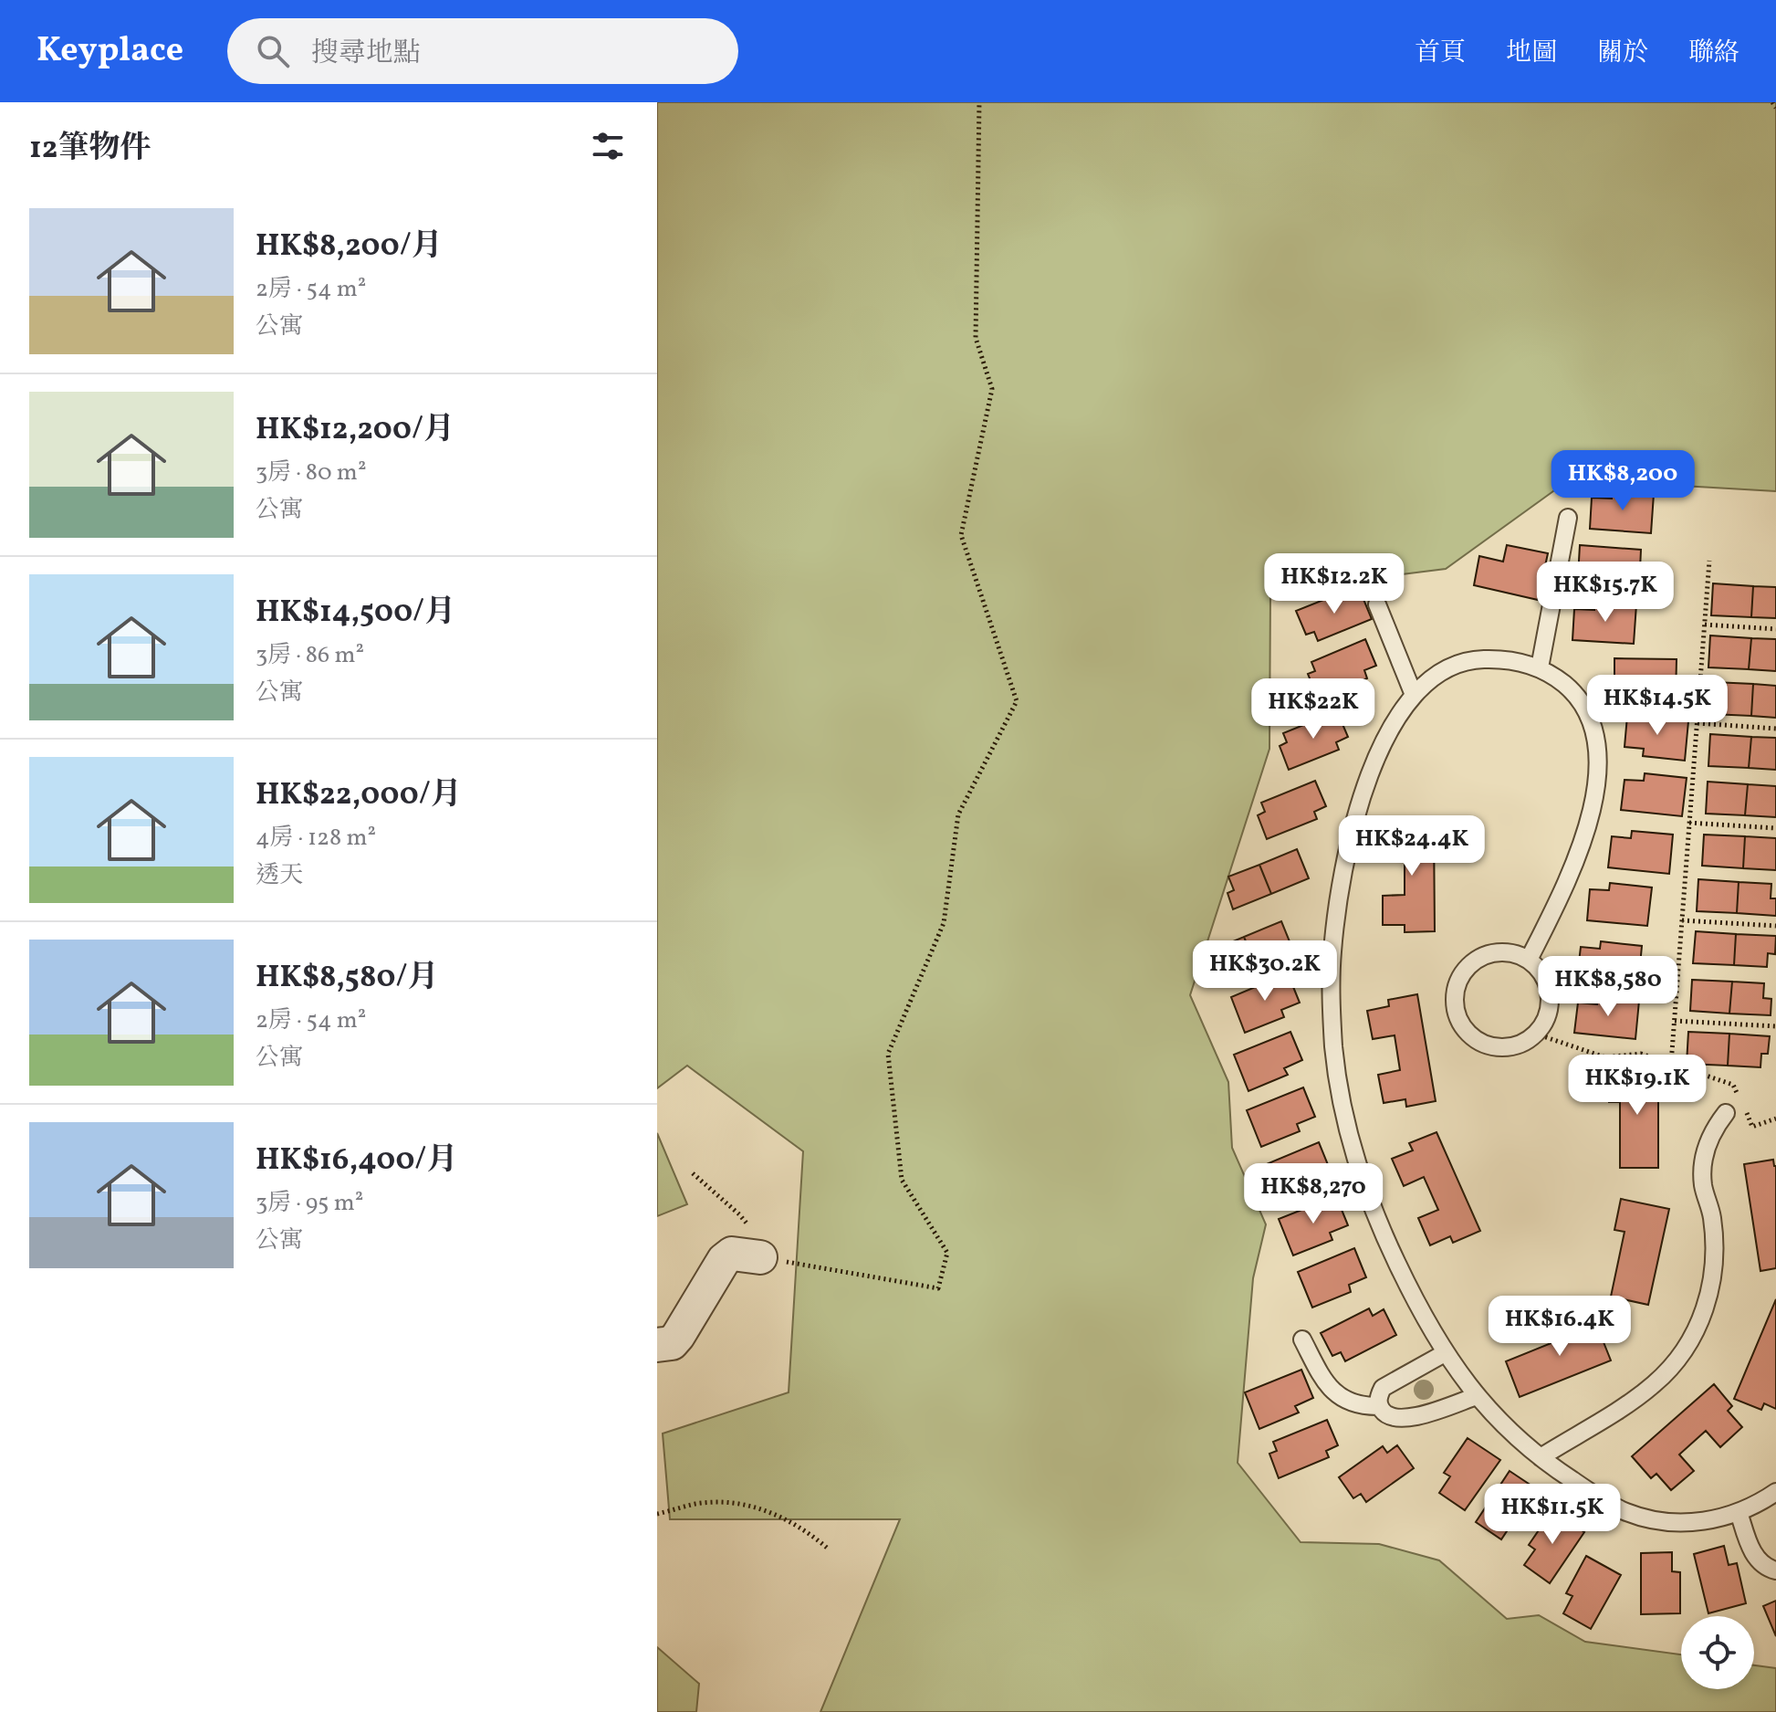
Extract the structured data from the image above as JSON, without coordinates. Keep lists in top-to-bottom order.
{
  "page": {
    "header": "Keyplace",
    "search": "搜尋地點",
    "nav": [
      "首頁",
      "地圖",
      "關於",
      "聯絡"
    ],
    "heading": "12筆物件",
    "list": [
      {
        "name": "HK$8,200/月",
        "note": "2房 · 54 m² · 公寓"
      },
      {
        "name": "HK$12,200/月",
        "note": "3房 · 80 m² · 公寓"
      },
      {
        "name": "HK$14,500/月",
        "note": "3房 · 86 m² · 公寓"
      },
      {
        "name": "HK$22,000/月",
        "note": "4房 · 128 m² · 透天"
      },
      {
        "name": "HK$8,580/月",
        "note": "2房 · 54 m² · 公寓"
      },
      {
        "name": "HK$16,400/月",
        "note": "3房 · 95 m² · 公寓"
      }
    ],
    "price": [
      "HK$8,200",
      "HK$12.2K",
      "HK$15.7K",
      "HK$14.5K",
      "HK$22K",
      "HK$24.4K",
      "HK$30.2K",
      "HK$8,580",
      "HK$19.1K",
      "HK$8,270",
      "HK$16.4K",
      "HK$11.5K"
    ]
  }
}
